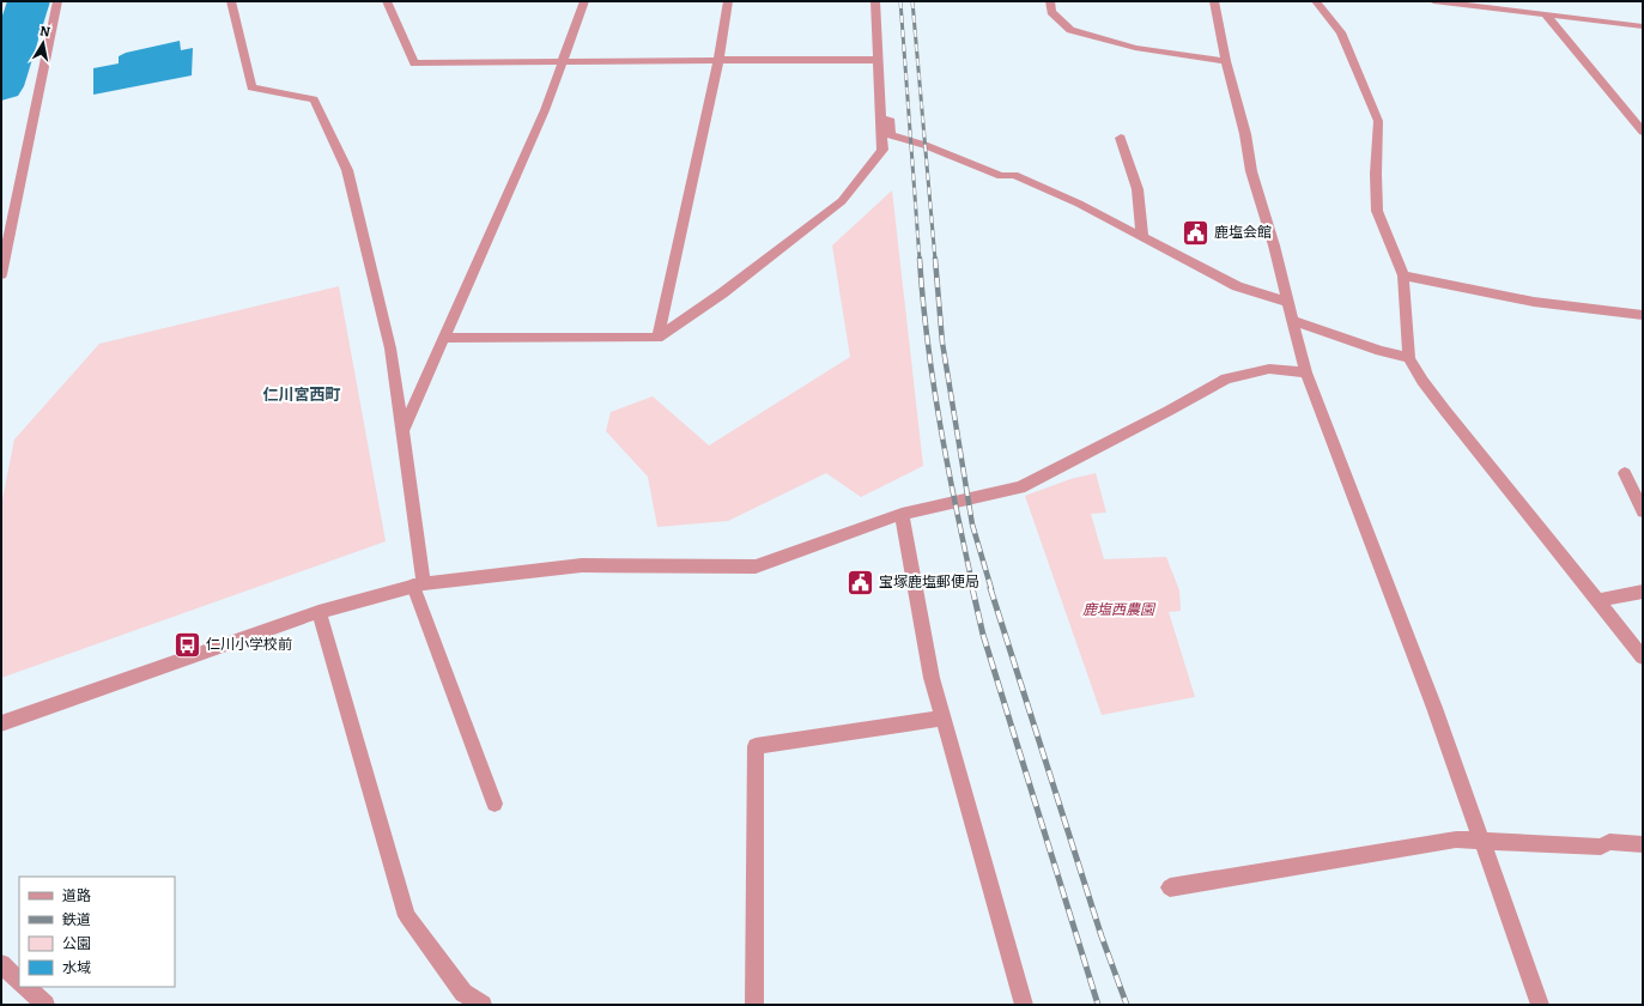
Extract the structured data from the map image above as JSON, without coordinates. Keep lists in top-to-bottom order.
{
  "districts": ["仁川宮西町"],
  "parks": ["鹿塩西農園"],
  "places": {
    "public building": ["鹿塩会館", "宝塚鹿塩郵便局"],
    "bus stop": ["仁川小学校前"]
  },
  "legend": [
    "道路",
    "鉄道",
    "公園",
    "水域"
  ],
  "north": "top"
}
